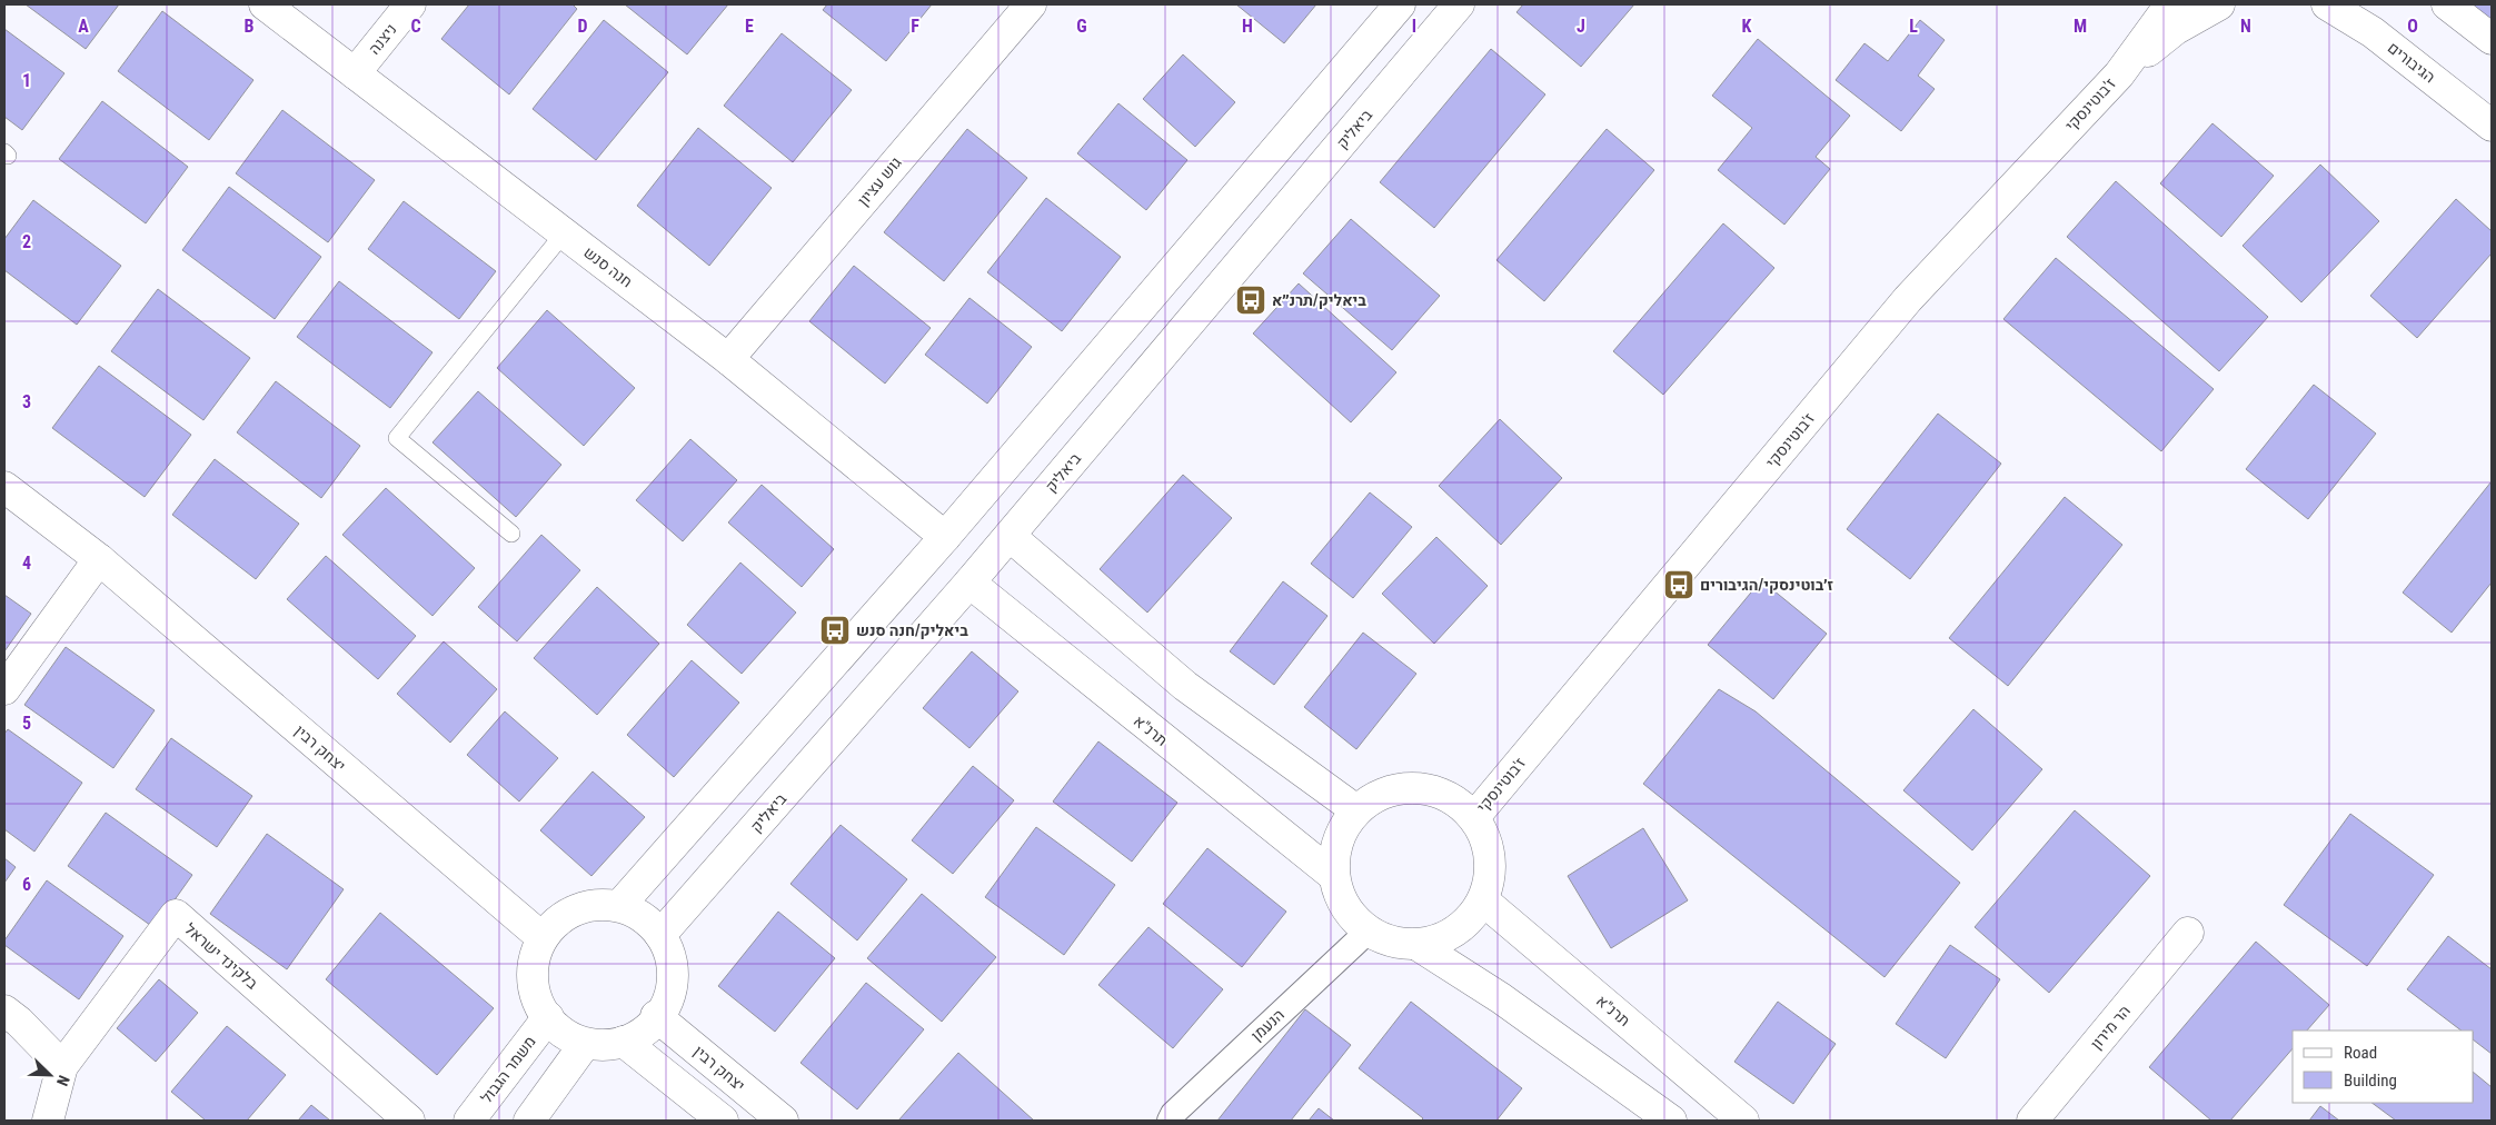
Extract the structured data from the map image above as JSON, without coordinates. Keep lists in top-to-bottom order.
{
  "streets": {
    "street": [
      "ניצנה",
      "הגיבורים",
      "ז'בוטינסקי",
      "ביאליק",
      "גוש עציון",
      "חנה סנש",
      "תרנ\"א",
      "יצחק רבין",
      "בלקינד ישראל",
      "הנעמן",
      "הר מירון",
      "משמר הגבול"
    ]
  },
  "crossings": [
    ["ניצנה", "חנה סנש"],
    ["ז'בוטינסקי", "תרנ\"א"],
    ["ז'בוטינסקי", "הנעמן"],
    ["ביאליק", "תרנ\"א"],
    ["ביאליק", "יצחק רבין"],
    ["ביאליק", "משמר הגבול"],
    ["גוש עציון", "חנה סנש"],
    ["תרנ\"א", "הנעמן"],
    ["יצחק רבין", "משמר הגבול"]
  ],
  "places": {
    "bus stop": ["ביאליק/תרנ״א", "ז׳בוטינסקי/הגיבורים", "ביאליק/חנה סנש"]
  },
  "legend": ["Road", "Building"],
  "north": "bottom right",
  "grid": {
    "columns": [
      "A",
      "B",
      "C",
      "D",
      "E",
      "F",
      "G",
      "H",
      "I",
      "J",
      "K",
      "L",
      "M",
      "N",
      "O"
    ],
    "rows": [
      "1",
      "2",
      "3",
      "4",
      "5",
      "6"
    ]
  }
}
